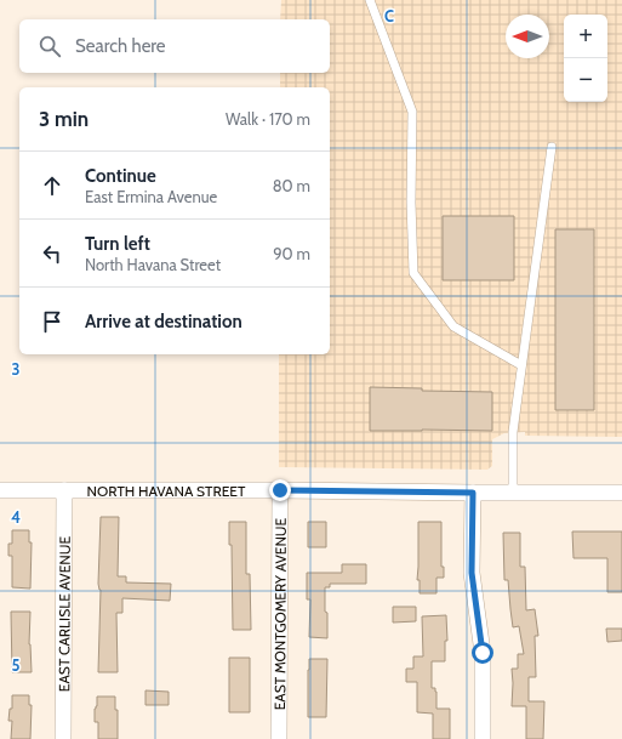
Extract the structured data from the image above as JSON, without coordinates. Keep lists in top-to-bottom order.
{
  "streets": {
    "street": ["NORTH HAVANA STREET", "EAST CARLISLE AVENUE", "EAST MONTGOMERY AVENUE"]
  },
  "crossings": [
    ["NORTH HAVANA STREET", "EAST CARLISLE AVENUE"],
    ["NORTH HAVANA STREET", "EAST MONTGOMERY AVENUE"]
  ],
  "north": "left",
  "page": {
    "map_buttons": ["+", "−"],
    "search": "Search here",
    "heading": ["3 min", "Walk · 170 m"],
    "list": [
      ["Continue", "East Ermina Avenue", "80 m"],
      ["Turn left", "North Havana Street", "90 m"],
      "Arrive at destination"
    ]
  },
  "grid": {
    "columns": ["C"],
    "rows": ["3", "4", "5"]
  }
}
